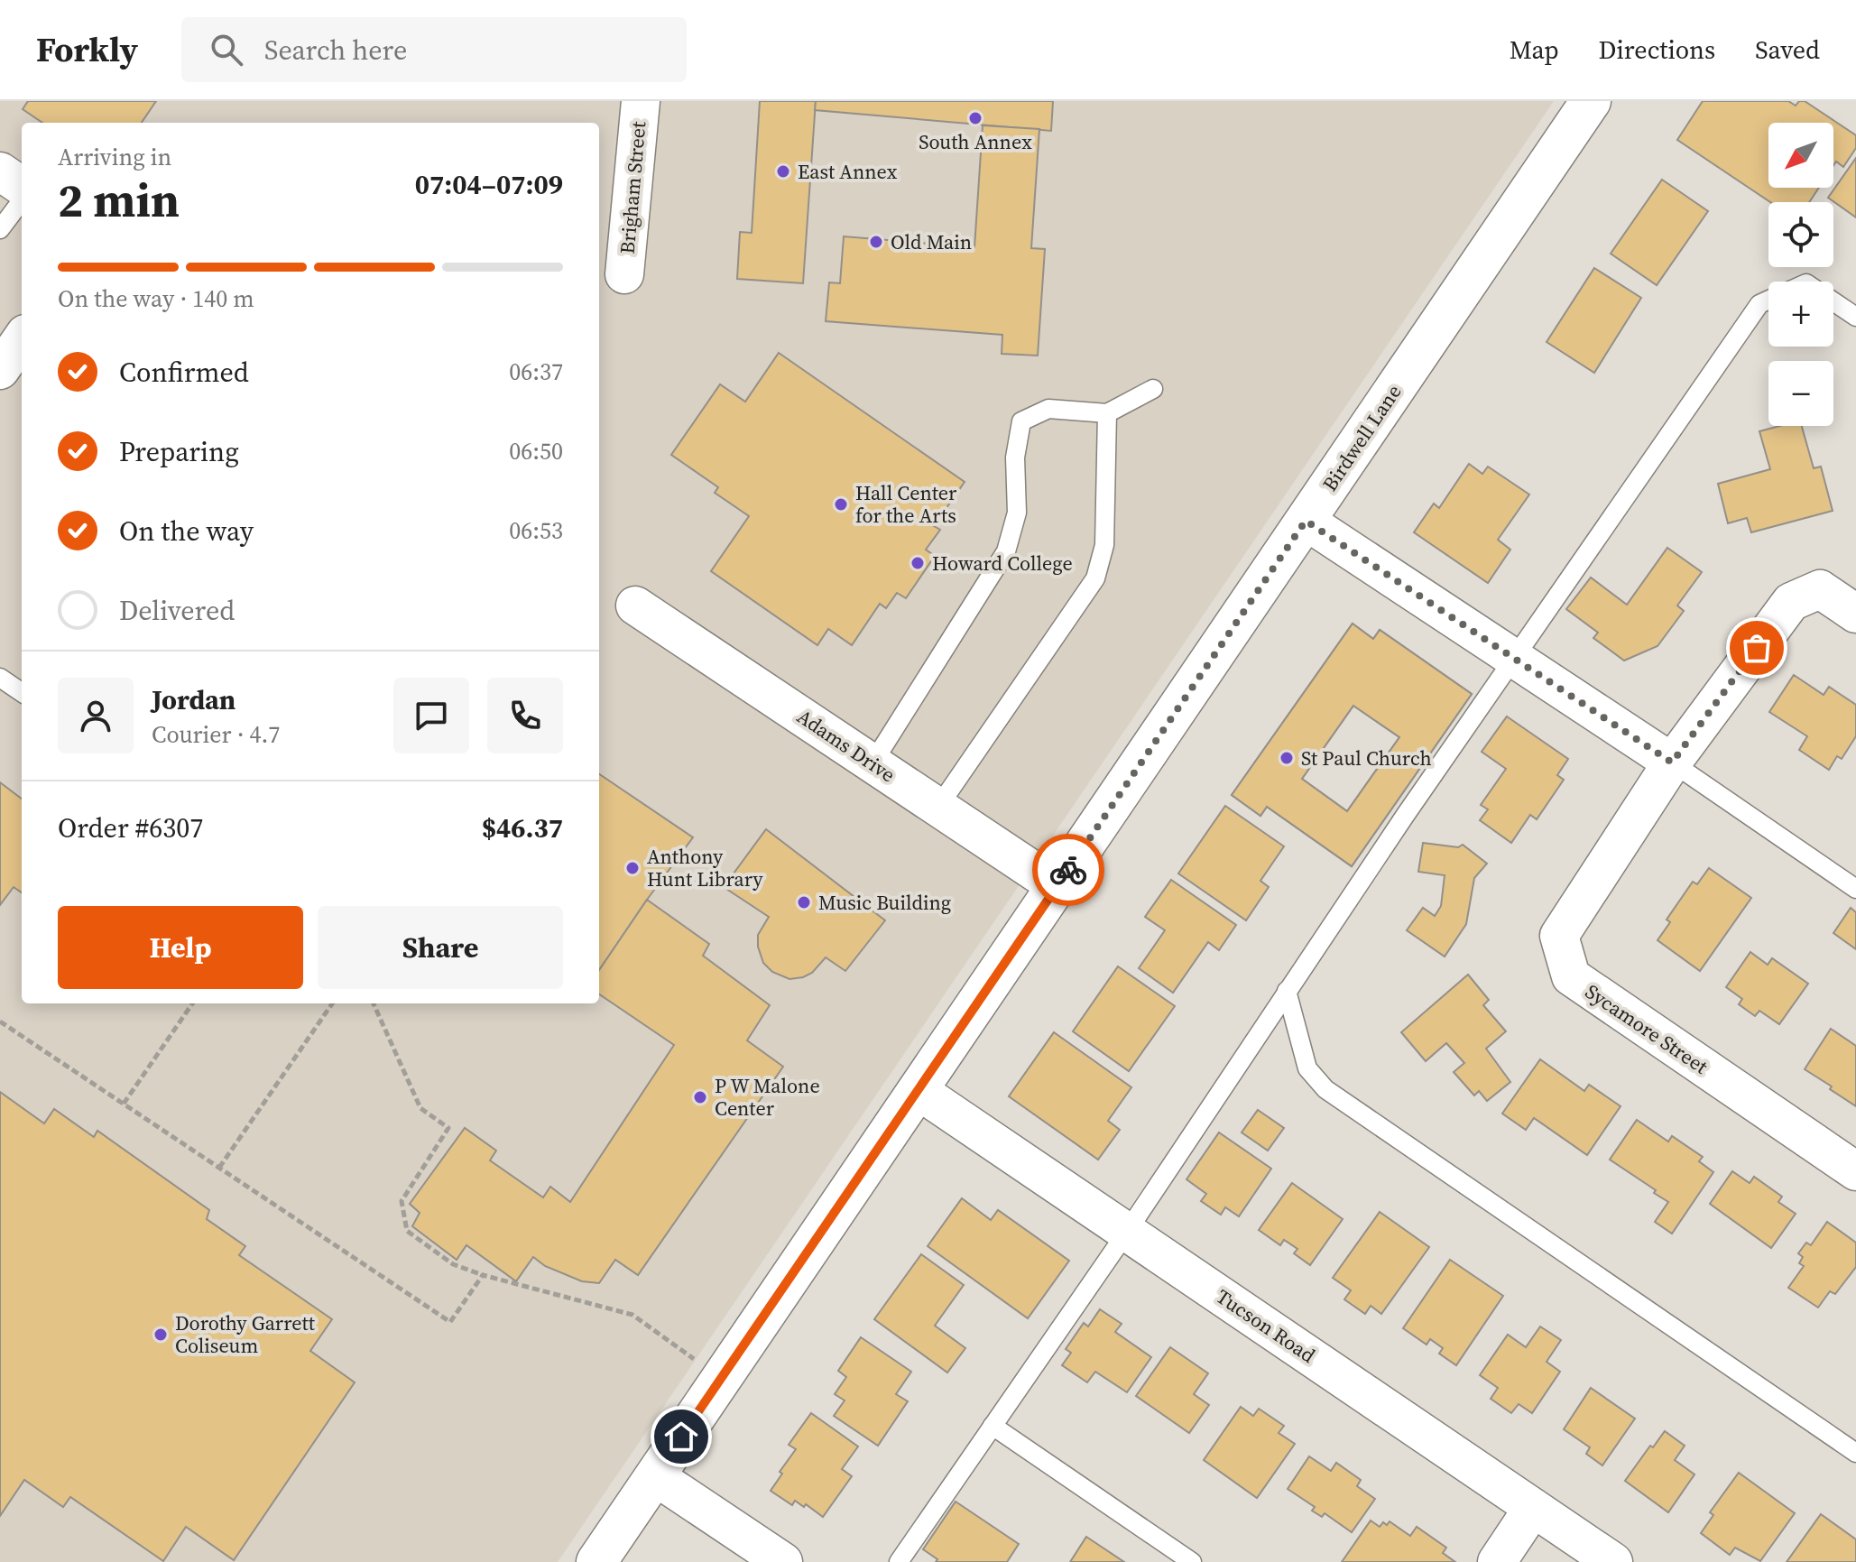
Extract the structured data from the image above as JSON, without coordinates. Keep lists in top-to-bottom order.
{
  "streets": {
    "main road": ["Birdwell Lane"],
    "street": [
      "Brigham Street",
      "Adams Drive",
      "Sycamore Street",
      "Tucson Road"
    ]
  },
  "crossings": [
    ["Birdwell Lane", "Adams Drive"],
    ["Birdwell Lane", "Tucson Road"]
  ],
  "places": [
    "South Annex",
    "East Annex",
    "Old Main",
    "Hall Center for the Arts",
    "Howard College",
    "St Paul Church",
    "Anthony Hunt Library",
    "Music Building",
    "P W Malone Center",
    "Dorothy Garrett Coliseum"
  ],
  "north": "bottom left",
  "page": {
    "header": "Forkly",
    "search": "Search here",
    "nav": ["Map", "Directions", "Saved"],
    "map_buttons": ["+", "−"],
    "heading": ["2 min", "Arriving in", "07:04–07:09"],
    "panel": [
      "Jordan",
      "Courier · 4.7",
      "Order #6307",
      "$46.37"
    ],
    "bar": "On the way · 140 m",
    "list": [
      ["Confirmed", "06:37"],
      ["Preparing", "06:50"],
      ["On the way", "06:53"],
      "Delivered"
    ],
    "buttons": ["Help", "Share"]
  }
}
